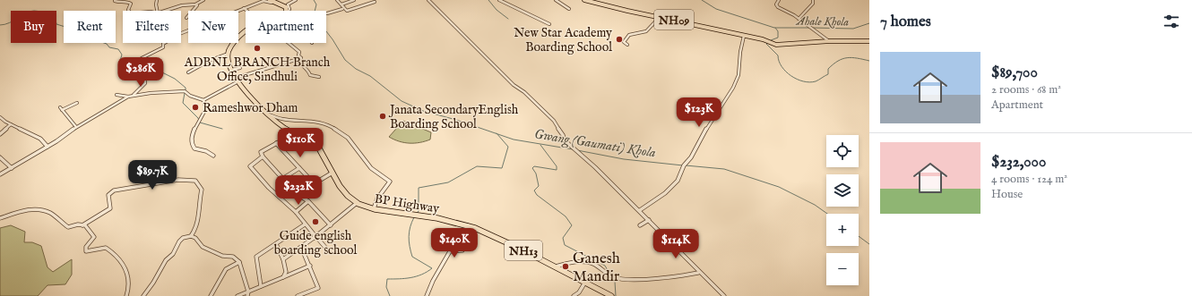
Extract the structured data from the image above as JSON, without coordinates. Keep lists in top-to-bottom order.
{
  "streets": {
    "highway": ["BP Highway", "NH13"],
    "main road": ["NH09"]
  },
  "water": ["Ahale Khola", "Gwang (Gaumati) Khola"],
  "places": [
    "New Star Academy Boarding School",
    "ADBNL BRANCH Branch Office, Sindhuli",
    "Rameshwor Dham",
    "Janata SecondaryEnglish Boarding School",
    "Guide english boarding school",
    "Ganesh Mandir"
  ],
  "page": {
    "heading": "7 homes",
    "chip": [
      "Buy",
      "Rent",
      "Filters",
      "New",
      "Apartment"
    ],
    "list": [
      {
        "name": "$89,700",
        "note": "2 rooms · 68 m² · Apartment"
      },
      {
        "name": "$232,000",
        "note": "4 rooms · 124 m² · House"
      }
    ],
    "price": [
      "$286K",
      "$123K",
      "$110K",
      "$89.7K",
      "$232K",
      "$140K",
      "$114K"
    ],
    "map_buttons": ["+", "−"]
  }
}
